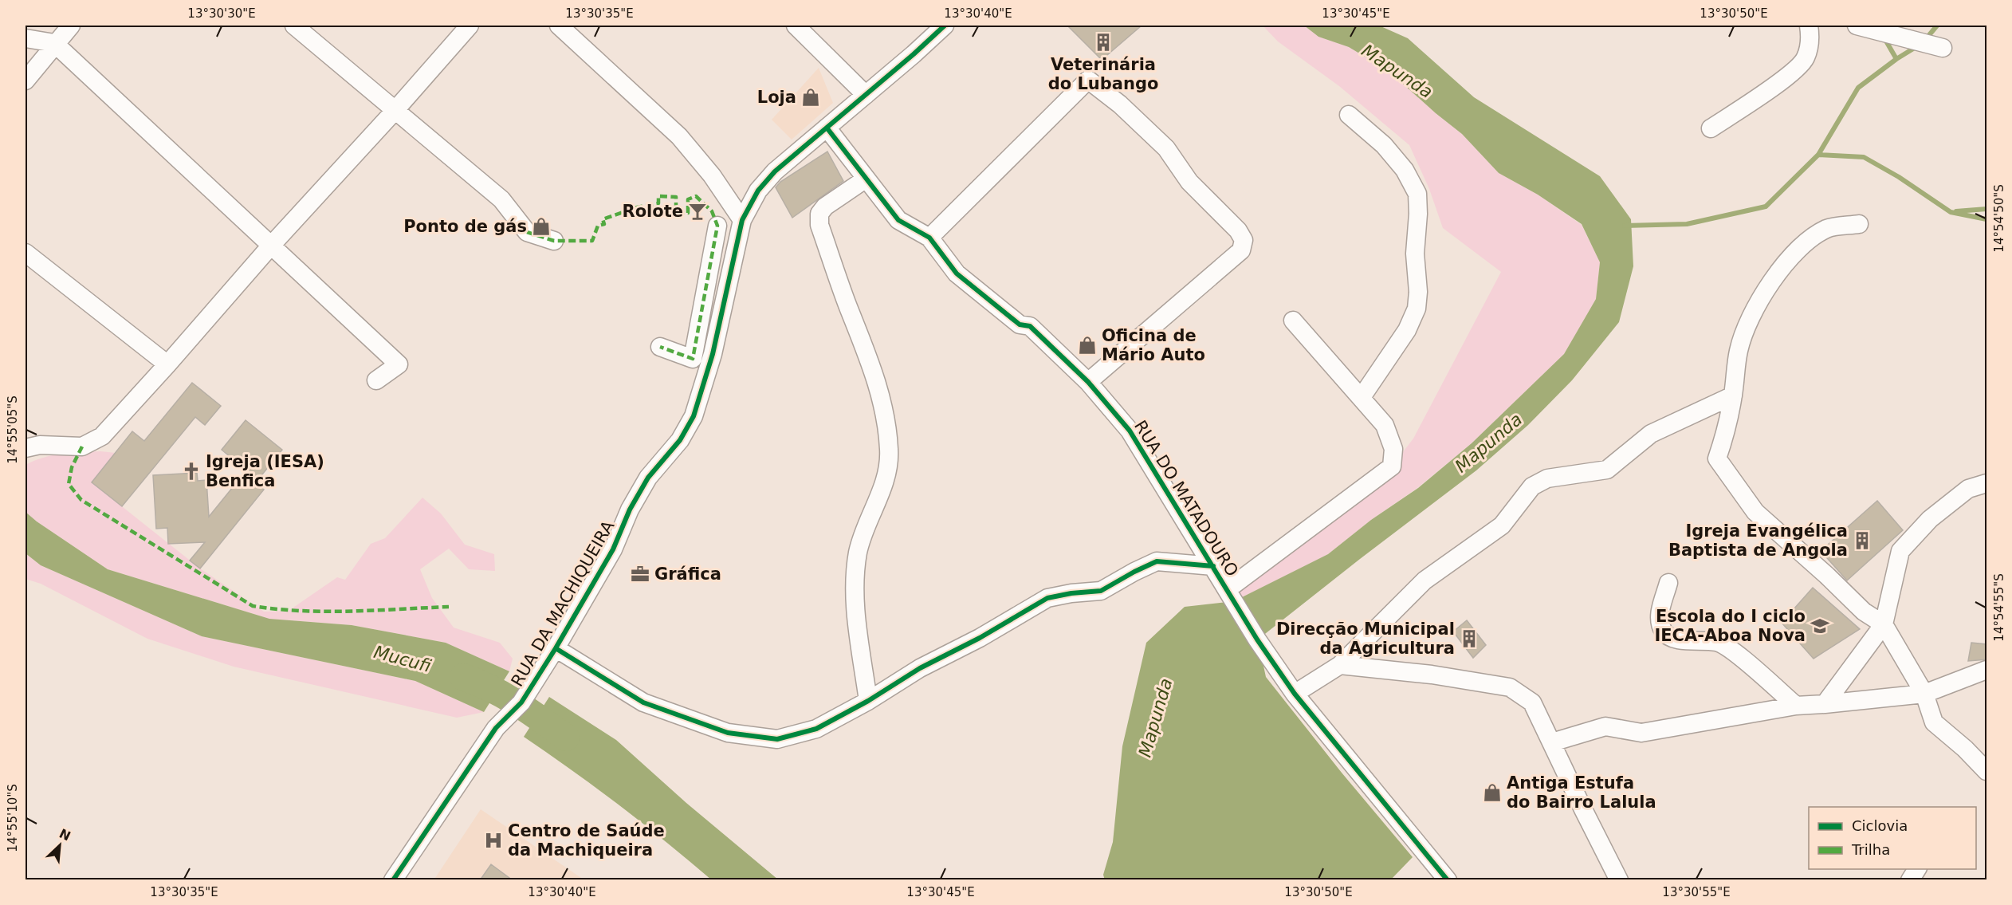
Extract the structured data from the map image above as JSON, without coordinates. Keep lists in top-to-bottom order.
{
  "streets": {
    "street": ["RUA DO MATADOURO", "RUA DA MACHIQUEIRA"]
  },
  "crossings": [
    ["RUA DO MATADOURO", "RUA DA MACHIQUEIRA"]
  ],
  "water": ["Mapunda", "Mucufi"],
  "places": {
    "building": ["Veterinária do Lubango", "Igreja Evangélica Baptista de Angola", "Direcção Municipal da Agricultura"],
    "shop": [
      "Loja",
      "Ponto de gás",
      "Oficina de Mário Auto",
      "Antiga Estufa do Bairro Lalula"
    ],
    "bar": ["Rolote"],
    "church": ["Igreja (IESA) Benfica"],
    "office": ["Gráfica"],
    "school or university": ["Escola do I ciclo IECA-Aboa Nova"],
    "hospital": ["Centro de Saúde da Machiqueira"]
  },
  "legend": ["Ciclovia", "Trilha"],
  "north": "top right",
  "coordinates": [
    "13°30'30\"E",
    "13°30'35\"E",
    "13°30'40\"E",
    "13°30'45\"E",
    "13°30'50\"E",
    "14°54'50\"S",
    "14°55'05\"S",
    "14°54'55\"S",
    "14°55'10\"S",
    "13°30'55\"E"
  ]
}
